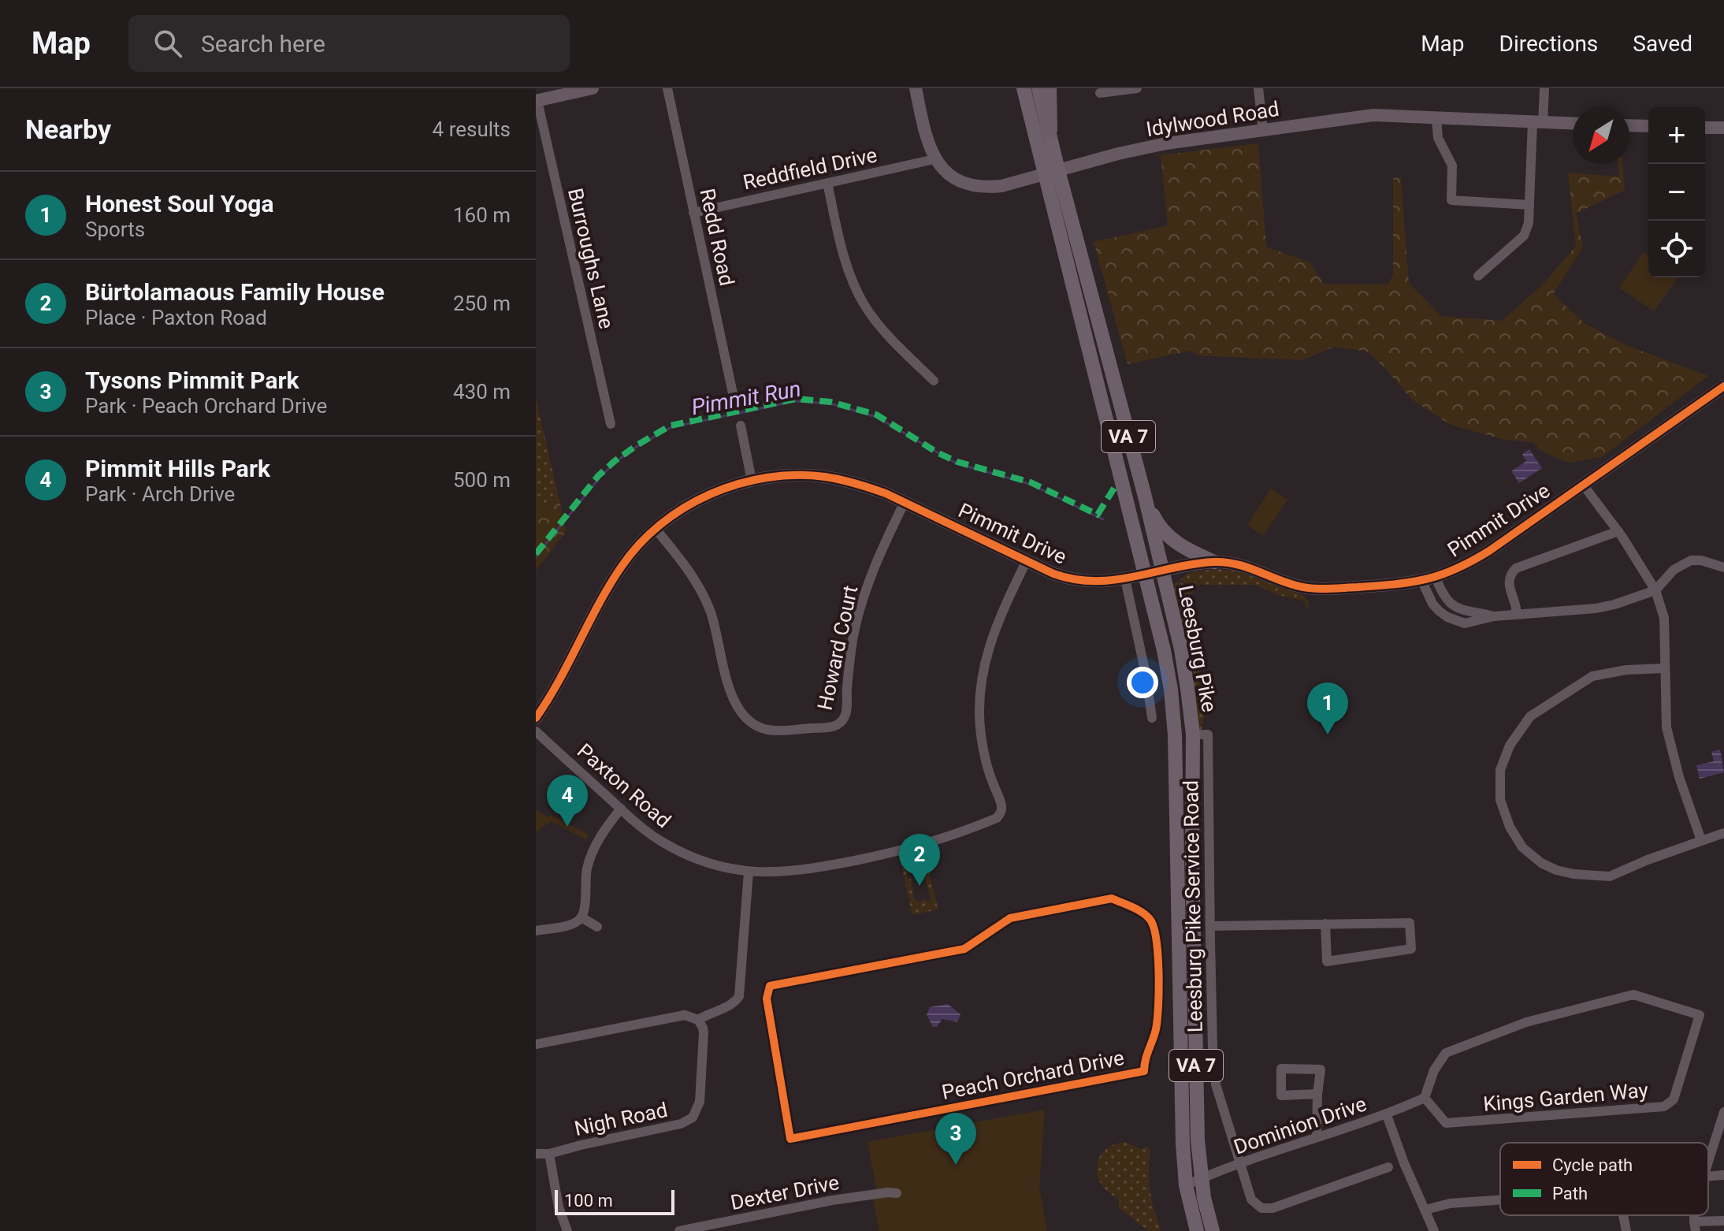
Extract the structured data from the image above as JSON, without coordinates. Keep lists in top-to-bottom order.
{
  "streets": {
    "main road": ["VA 7", "Leesburg Pike"],
    "street": [
      "Idylwood Road",
      "Reddfield Drive",
      "Redd Road",
      "Burroughs Lane",
      "Pimmit Drive",
      "Howard Court",
      "Paxton Road",
      "Leesburg Pike Service Road",
      "Peach Orchard Drive",
      "Kings Garden Way",
      "Nigh Road",
      "Dominion Drive",
      "Dexter Drive"
    ]
  },
  "crossings": [
    ["Idylwood Road", "Reddfield Drive"],
    ["Idylwood Road", "Leesburg Pike"],
    ["Reddfield Drive", "Redd Road"],
    ["Pimmit Drive", "Howard Court"],
    ["Pimmit Drive", "Leesburg Pike"],
    ["Pimmit Drive", "Paxton Road"],
    ["Leesburg Pike", "Leesburg Pike Service Road"],
    ["Leesburg Pike", "Dominion Drive"],
    ["Leesburg Pike Service Road", "Dominion Drive"],
    ["Kings Garden Way", "Dominion Drive"]
  ],
  "water": ["Pimmit Run"],
  "legend": ["Cycle path", "Path"],
  "scale_bar": "100 m",
  "north": "bottom left",
  "page": {
    "header": "Map",
    "search": "Search here",
    "nav": ["Map", "Directions", "Saved"],
    "heading": ["Nearby", "4 results"],
    "map_buttons": ["+", "−"],
    "list": [
      {
        "mark": "1",
        "name": "Honest Soul Yoga",
        "note": "Sports",
        "value": "160 m"
      },
      {
        "mark": "2",
        "name": "Bürtolamaous Family House",
        "note": "Place · Paxton Road",
        "value": "250 m"
      },
      {
        "mark": "3",
        "name": "Tysons Pimmit Park",
        "note": "Park · Peach Orchard Drive",
        "value": "430 m"
      },
      {
        "mark": "4",
        "name": "Pimmit Hills Park",
        "note": "Park · Arch Drive",
        "value": "500 m"
      }
    ],
    "pins": [
      "1",
      "4",
      "2",
      "3"
    ],
    "scale": "100 m"
  }
}
